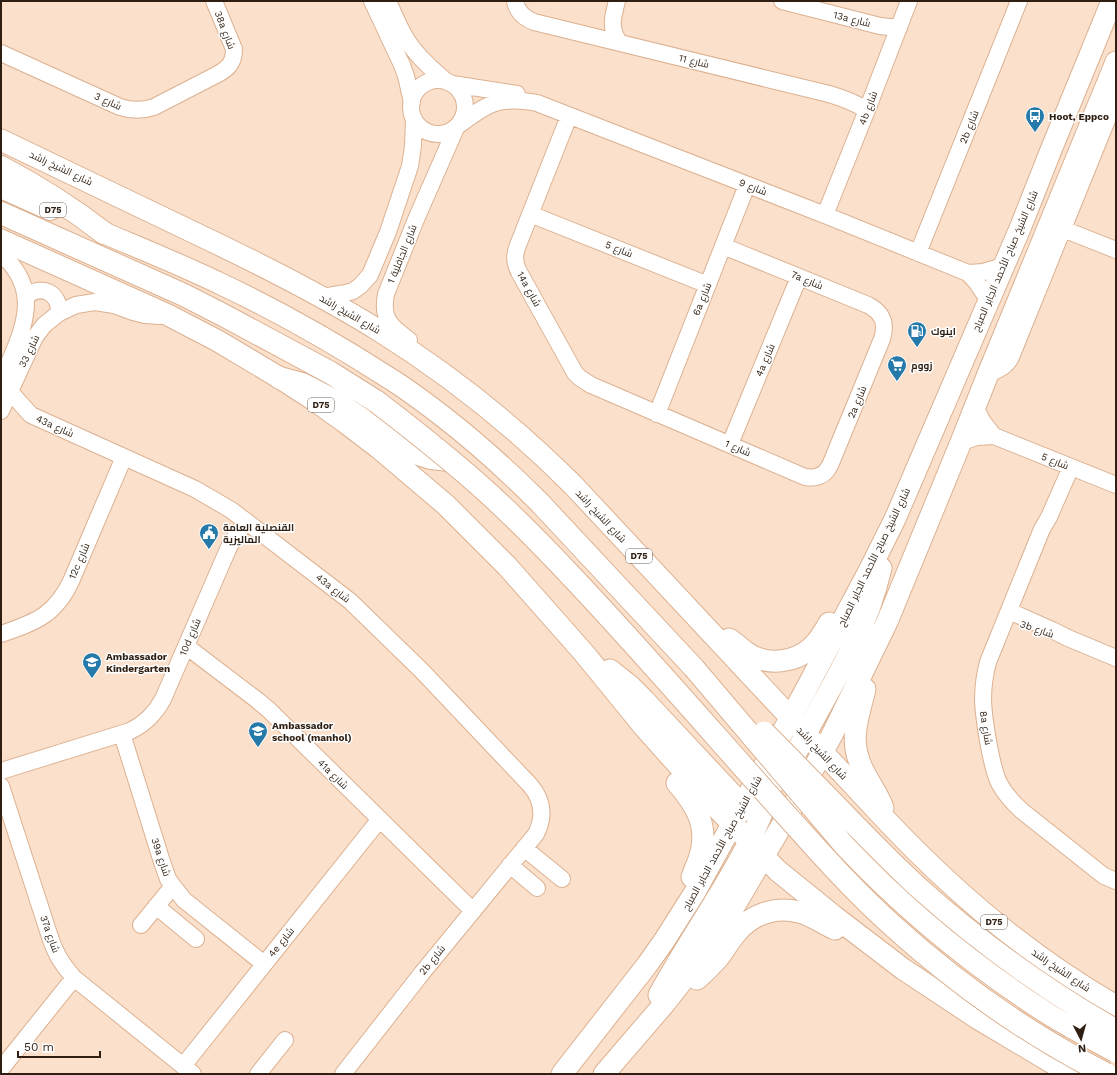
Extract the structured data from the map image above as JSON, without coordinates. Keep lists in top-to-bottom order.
{
  "streets": {
    "highway": ["D75"],
    "main road": ["شارع الشيخ راشد", "شارع الشيخ صباح الأحمد الجابر الصباح"],
    "street": [
      "13a شارع",
      "38a شارع",
      "شارع 11",
      "شارع 3",
      "4b شارع",
      "2b شارع",
      "شارع 9",
      "شارع 5",
      "شارع الجافلية 1",
      "7a شارع",
      "14a شارع",
      "6a شارع",
      "شارع 33",
      "4a شارع",
      "2a شارع",
      "43a شارع",
      "شارع 1",
      "12c شارع",
      "3b شارع",
      "10d شارع",
      "8a شارع",
      "41a شارع",
      "39a شارع",
      "37a شارع",
      "4e شارع"
    ]
  },
  "crossings": [
    ["13a شارع", "4b شارع"],
    ["38a شارع", "شارع 3"],
    ["شارع 11", "4b شارع"],
    ["4b شارع", "شارع 9"],
    ["2b شارع", "شارع 9"],
    ["2b شارع", "43a شارع"],
    ["2b شارع", "41a شارع"],
    ["شارع الشيخ راشد", "شارع الجافلية 1"],
    ["شارع الشيخ راشد", "شارع الشيخ صباح الأحمد الجابر الصباح"],
    ["شارع 9", "شارع الجافلية 1"],
    ["شارع 9", "شارع الشيخ صباح الأحمد الجابر الصباح"],
    ["شارع 9", "14a شارع"],
    ["شارع 9", "6a شارع"],
    ["D75", "شارع الشيخ صباح الأحمد الجابر الصباح"],
    ["D75", "شارع 33"],
    ["شارع 5", "14a شارع"],
    ["شارع 5", "6a شارع"],
    ["شارع 5", "8a شارع"],
    ["7a شارع", "6a شارع"],
    ["7a شارع", "4a شارع"],
    ["7a شارع", "2a شارع"],
    ["14a شارع", "6a شارع"],
    ["14a شارع", "شارع 1"],
    ["6a شارع", "شارع 1"],
    ["شارع 33", "43a شارع"],
    ["4a شارع", "شارع 1"],
    ["2a شارع", "شارع 1"],
    ["43a شارع", "12c شارع"],
    ["43a شارع", "10d شارع"],
    ["3b شارع", "8a شارع"],
    ["10d شارع", "41a شارع"],
    ["10d شارع", "39a شارع"],
    ["41a شارع", "4e شارع"],
    ["39a شارع", "4e شارع"],
    ["37a شارع", "4e شارع"]
  ],
  "places": {
    "bus stop": ["Hoot, Eppco"],
    "fuel station": ["اينوك"],
    "supermarket": ["زووم"],
    "public building": ["القنصلية العامة الماليزية"],
    "school or university": ["Ambassador Kindergarten", "Ambassador school (manhol)"]
  },
  "scale_bar": "50 m",
  "north": "bottom"
}
